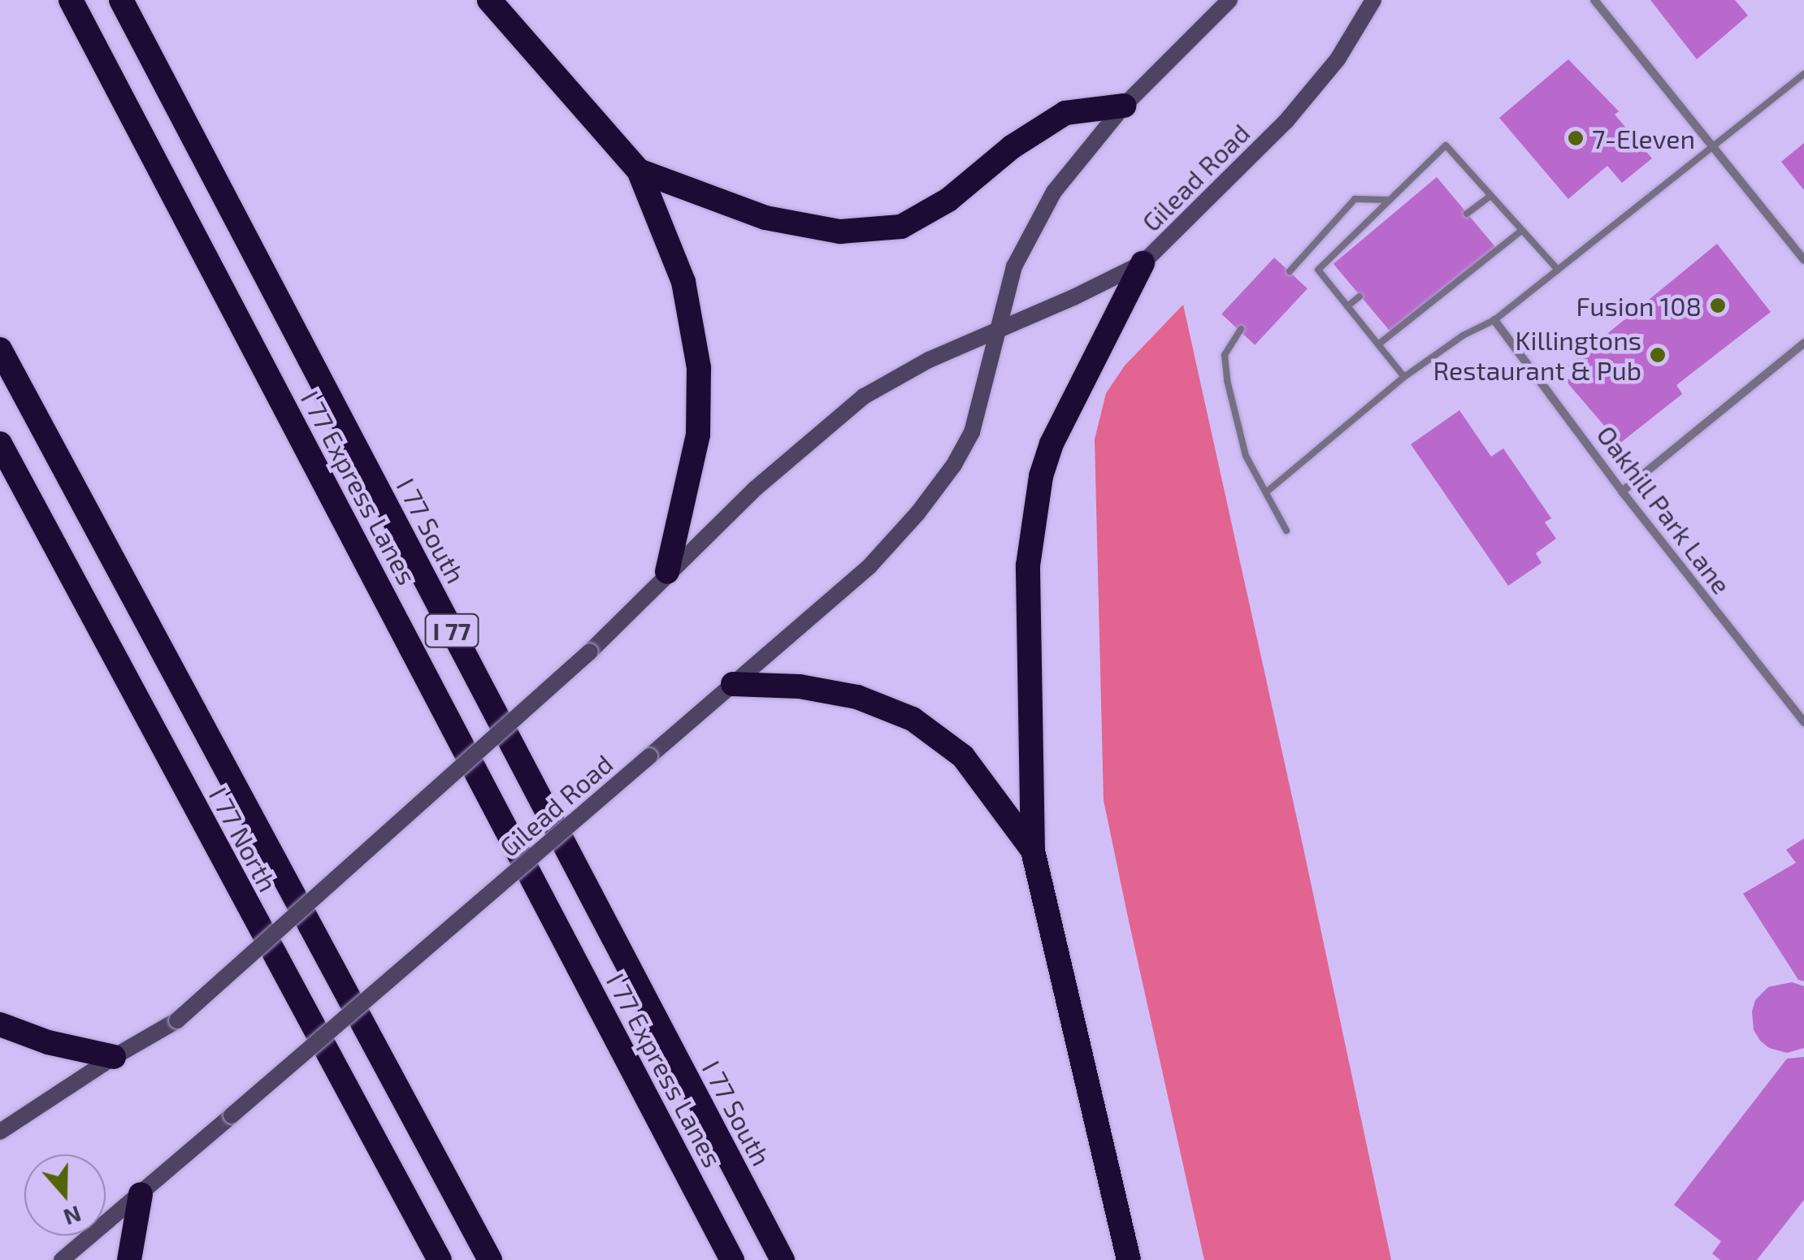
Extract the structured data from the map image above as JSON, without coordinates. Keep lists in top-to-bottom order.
{
  "streets": {
    "highway": [
      "I 77 Express Lanes",
      "I 77 South",
      "I 77",
      "I 77 North"
    ],
    "main road": ["Gilead Road"],
    "street": ["Oakhill Park Lane"]
  },
  "places": ["7-Eleven", "Fusion 108", "Killingtons Restaurant & Pub"],
  "north": "bottom"
}
